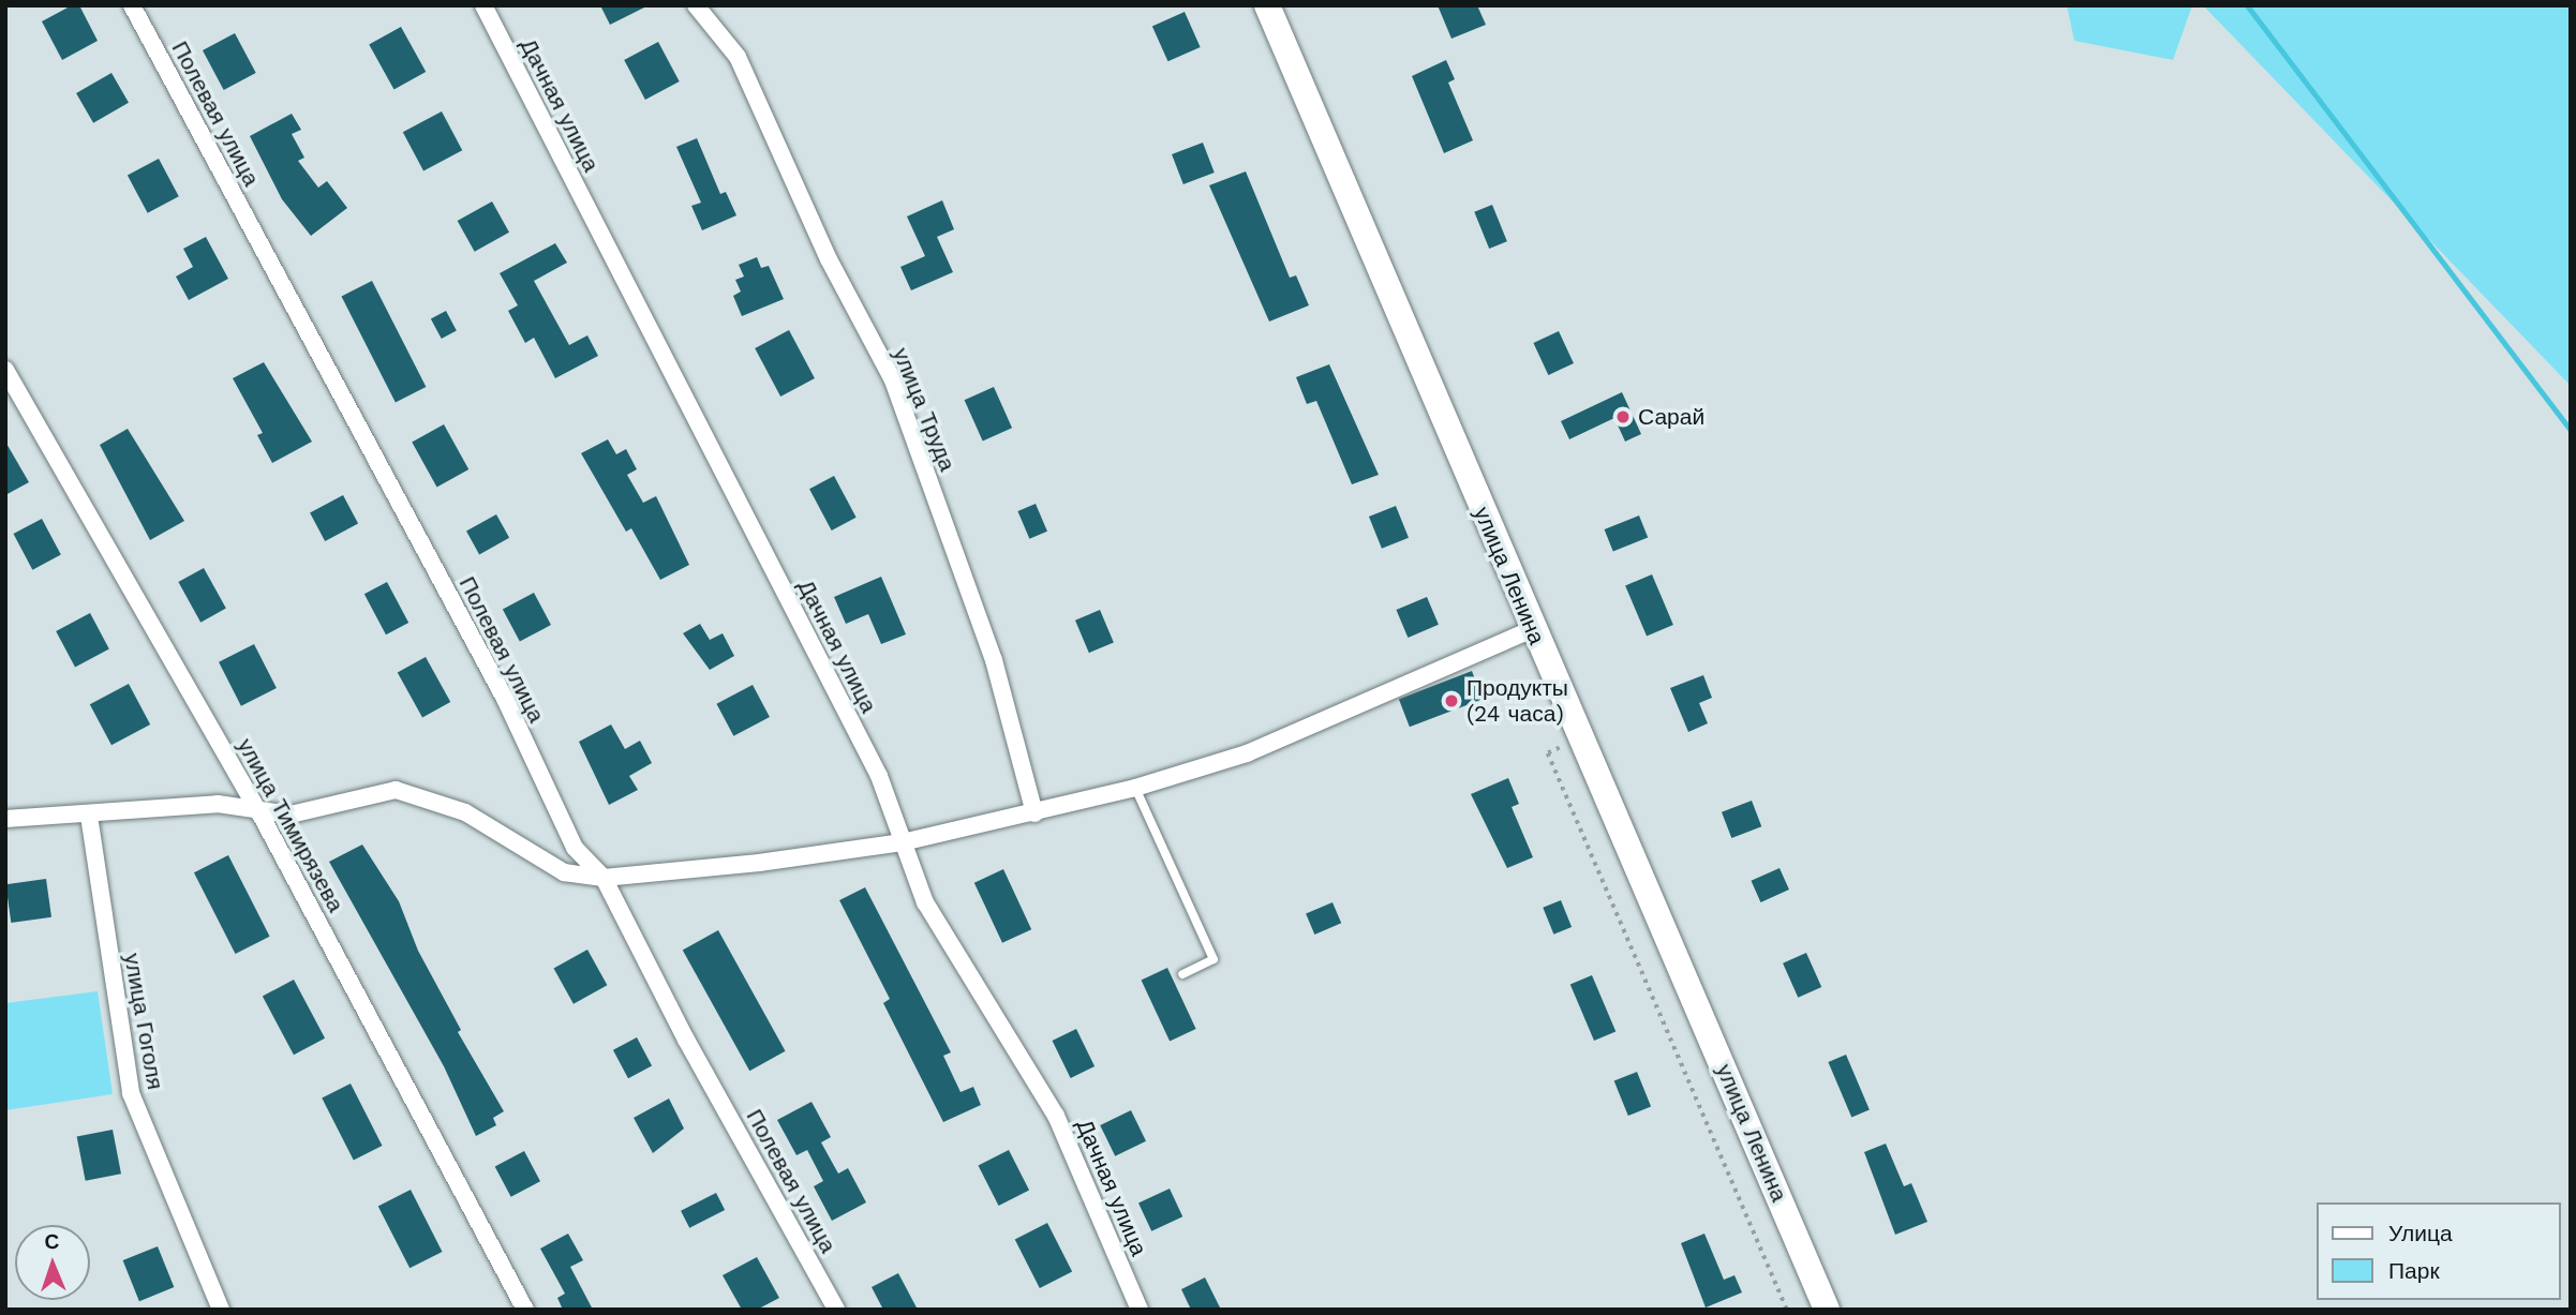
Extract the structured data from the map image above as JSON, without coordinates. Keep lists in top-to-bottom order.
{
  "streets": {
    "main road": ["улица Ленина"],
    "street": [
      "Дачная улица",
      "Полевая улица",
      "улица Труда",
      "улица Тимирязева",
      "улица Гоголя"
    ]
  },
  "places": ["Сарай", "Продукты (24 часа)"],
  "legend": ["Улица", "Парк"],
  "north": "top"
}
